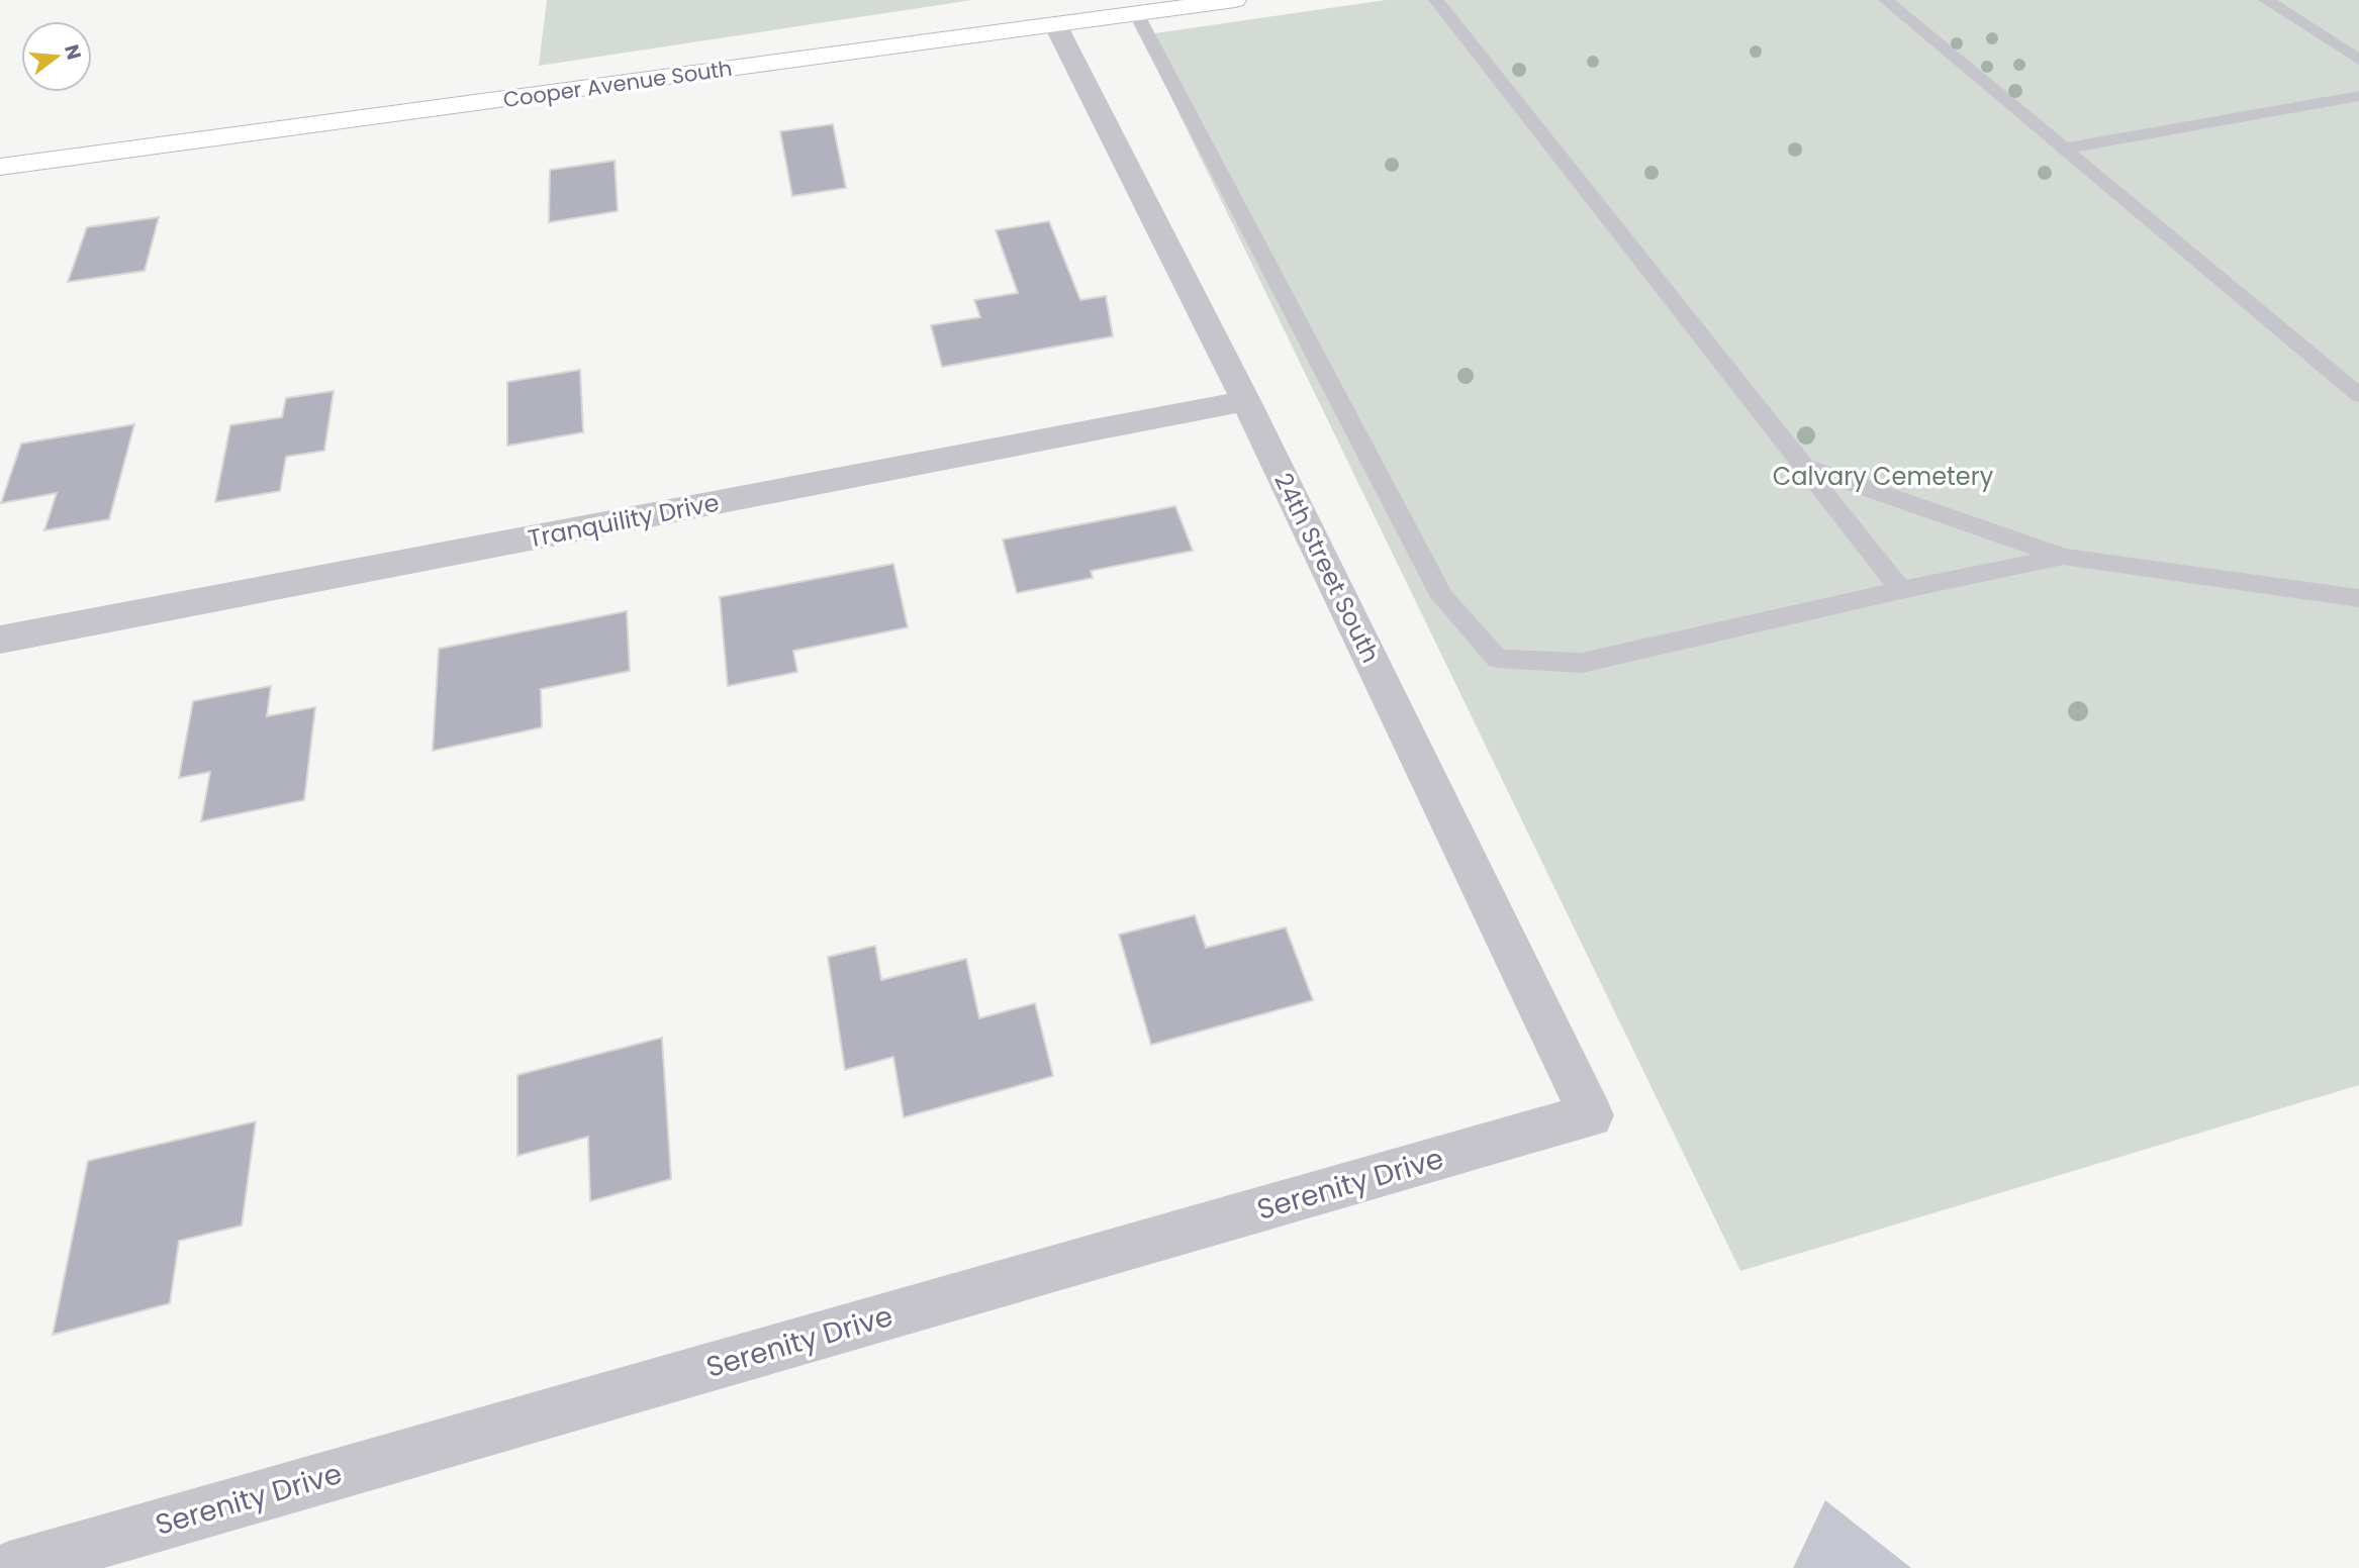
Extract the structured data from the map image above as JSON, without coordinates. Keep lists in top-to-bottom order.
{
  "streets": {
    "street": [
      "Cooper Avenue South",
      "Tranquility Drive",
      "24th Street South",
      "Serenity Drive"
    ]
  },
  "crossings": [
    ["Cooper Avenue South", "24th Street South"],
    ["Tranquility Drive", "24th Street South"],
    ["24th Street South", "Serenity Drive"]
  ],
  "parks": ["Calvary Cemetery"],
  "north": "right"
}
